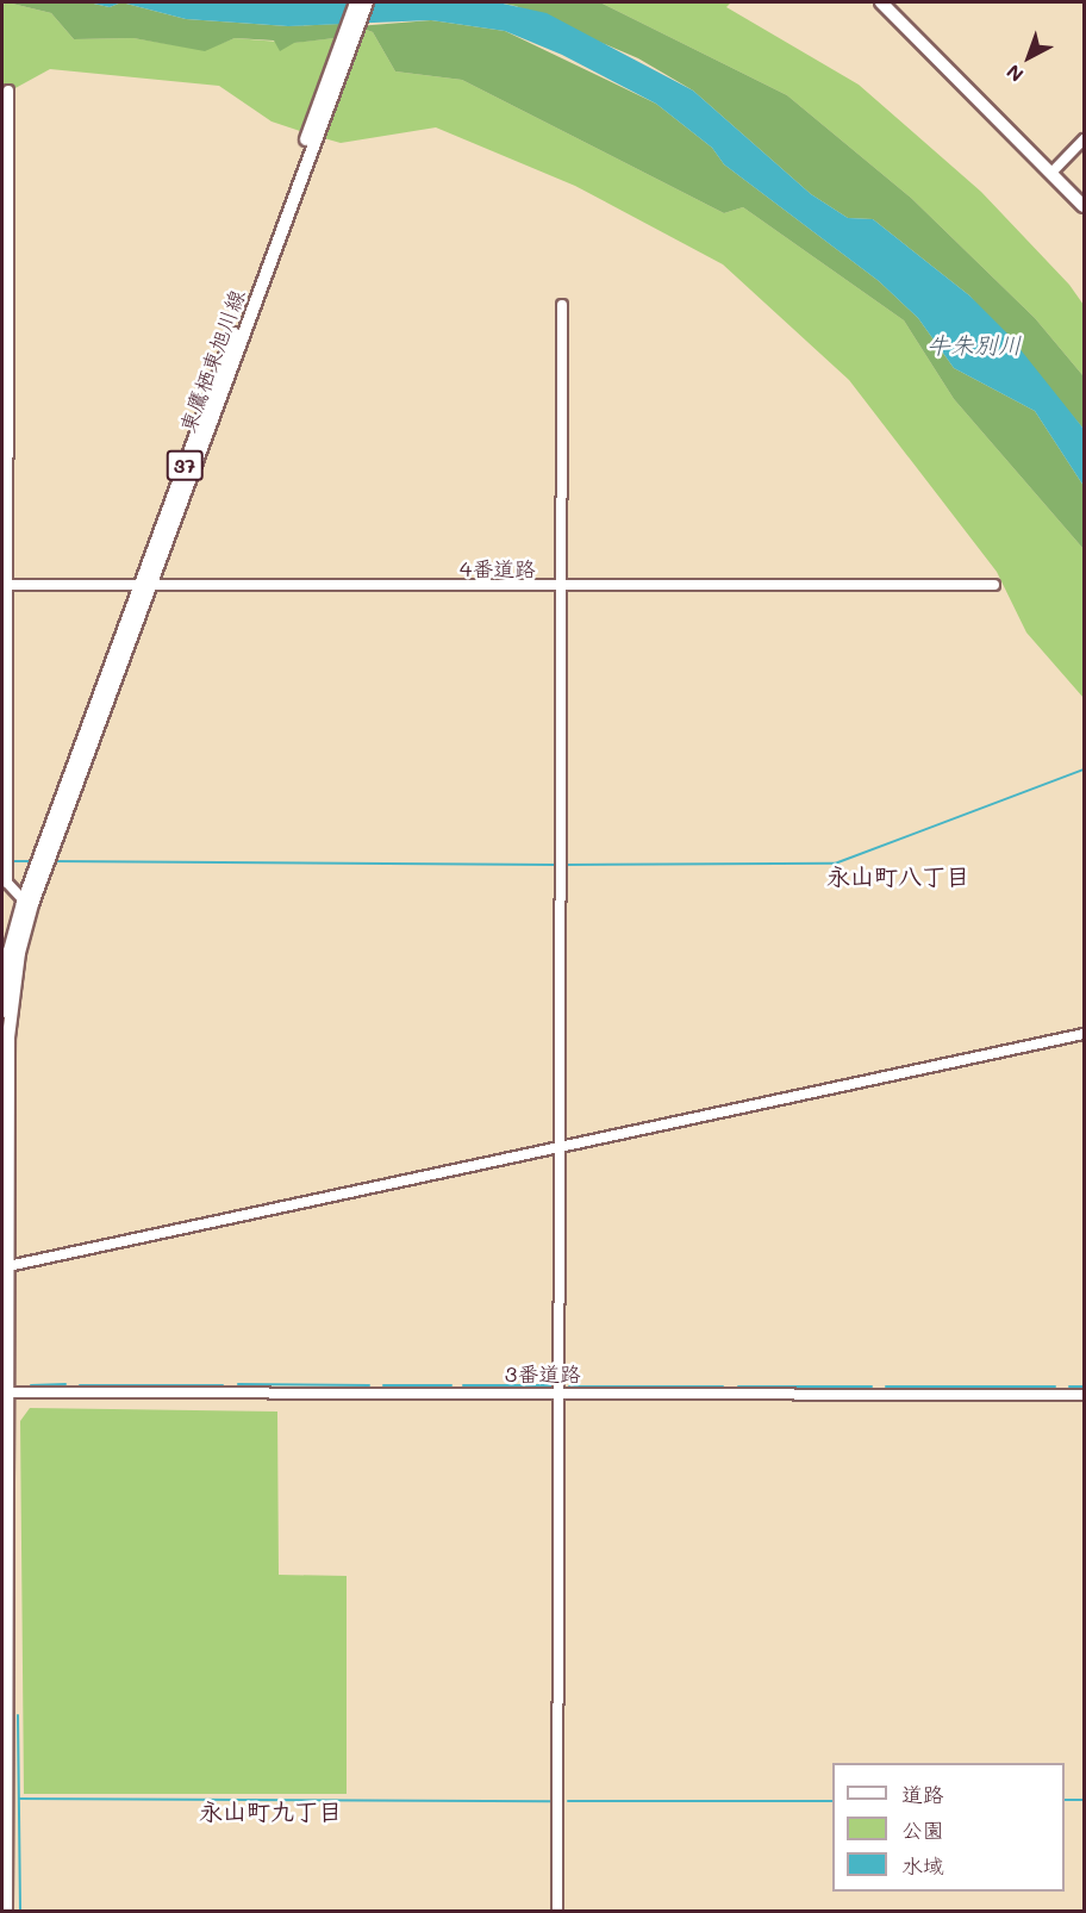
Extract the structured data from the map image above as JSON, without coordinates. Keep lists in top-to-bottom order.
{
  "streets": {
    "main road": ["東鷹栖東旭川線", "37"],
    "street": ["4番道路", "3番道路"]
  },
  "crossings": [
    ["東鷹栖東旭川線", "37"],
    ["東鷹栖東旭川線", "4番道路"],
    ["37", "3番道路"]
  ],
  "districts": ["永山町八丁目", "永山町九丁目"],
  "water": ["牛朱別川"],
  "legend": ["道路", "公園", "水域"],
  "north": "bottom left"
}
